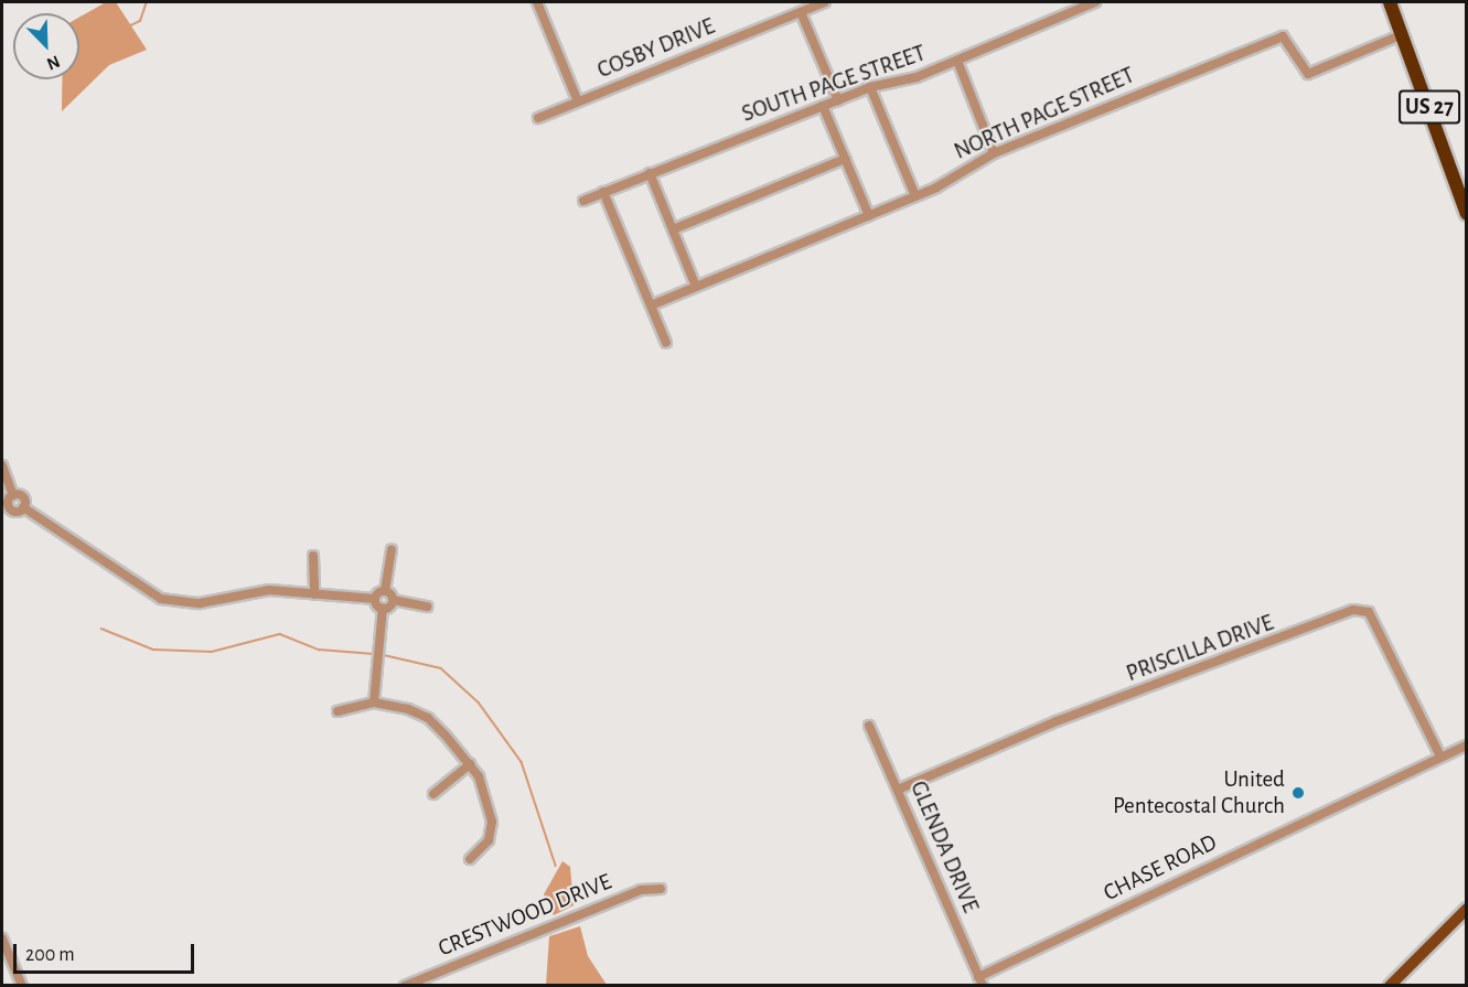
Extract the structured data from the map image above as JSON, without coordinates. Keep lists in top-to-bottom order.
{
  "streets": {
    "highway": ["US 27"],
    "street": [
      "COSBY DRIVE",
      "SOUTH PAGE STREET",
      "NORTH PAGE STREET",
      "PRISCILLA DRIVE",
      "GLENDA DRIVE",
      "CHASE ROAD",
      "CRESTWOOD DRIVE"
    ]
  },
  "crossings": [
    ["US 27", "NORTH PAGE STREET"],
    ["PRISCILLA DRIVE", "GLENDA DRIVE"],
    ["PRISCILLA DRIVE", "CHASE ROAD"],
    ["GLENDA DRIVE", "CHASE ROAD"]
  ],
  "places": ["United Pentecostal Church"],
  "scale_bar": "200 m",
  "north": "bottom right"
}
